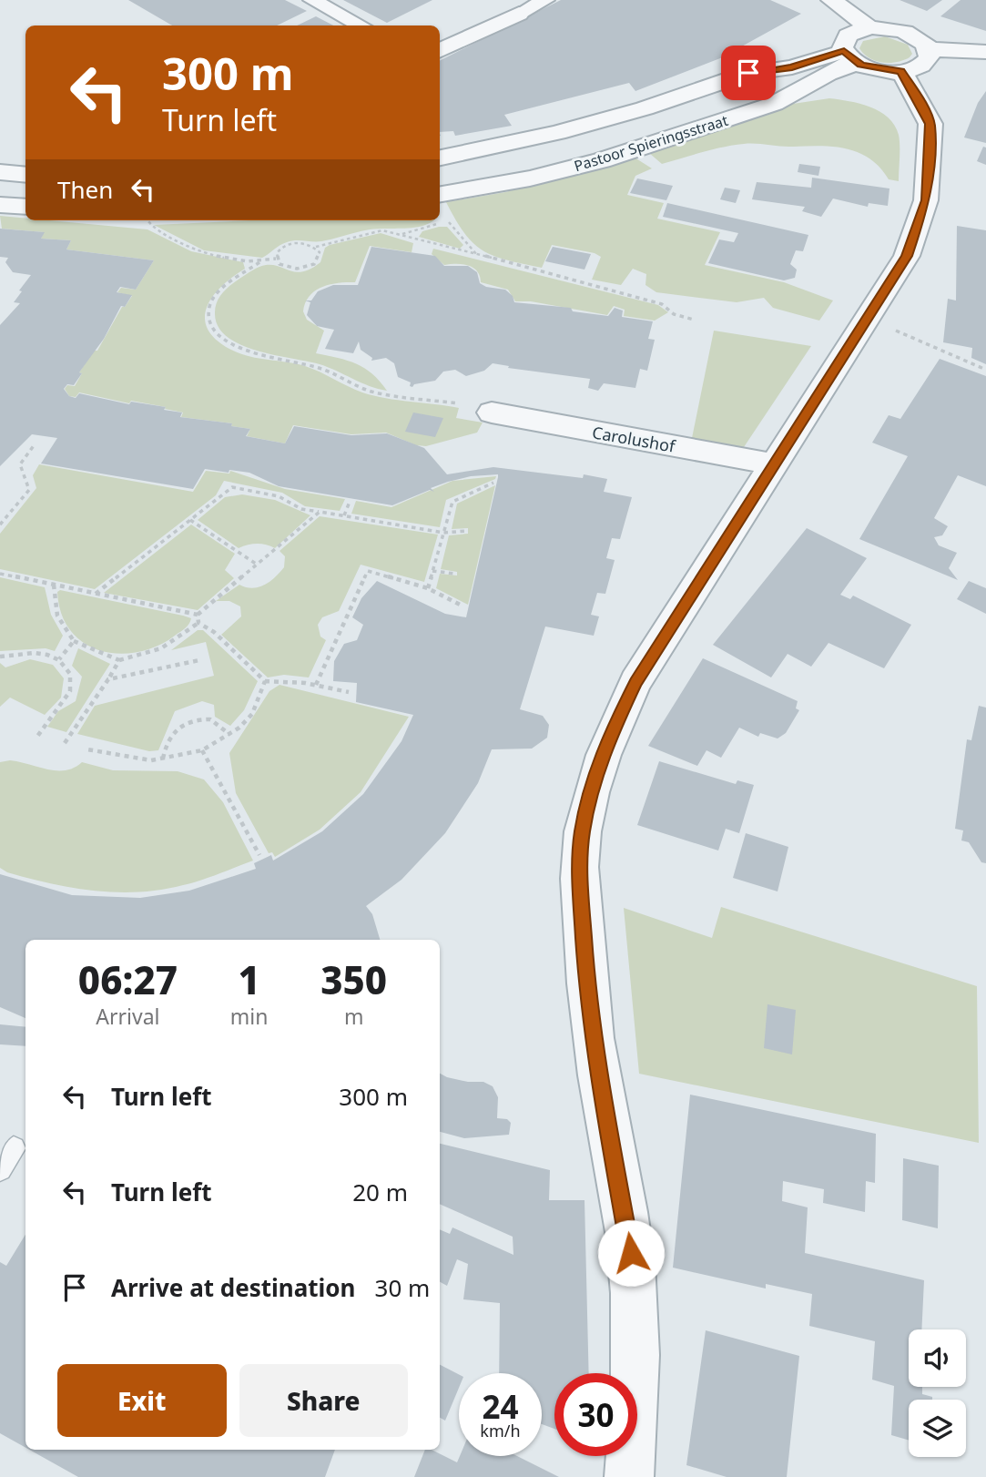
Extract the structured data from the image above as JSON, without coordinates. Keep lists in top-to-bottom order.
{
  "streets": {
    "street": ["Pastoor Spieringsstraat", "Carolushof"]
  },
  "page": {
    "turn": ["300 m", "Turn left"],
    "then": "Then",
    "eta": [
      "06:27",
      "Arrival",
      "1",
      "min",
      "350",
      "m"
    ],
    "list": [
      {
        "name": "Turn left",
        "value": "300 m"
      },
      {
        "name": "Turn left",
        "value": "20 m"
      },
      {
        "name": "Arrive at destination",
        "value": "30 m"
      }
    ],
    "buttons": ["Exit", "Share"],
    "speed": "24 km/h",
    "limit": "30"
  }
}
